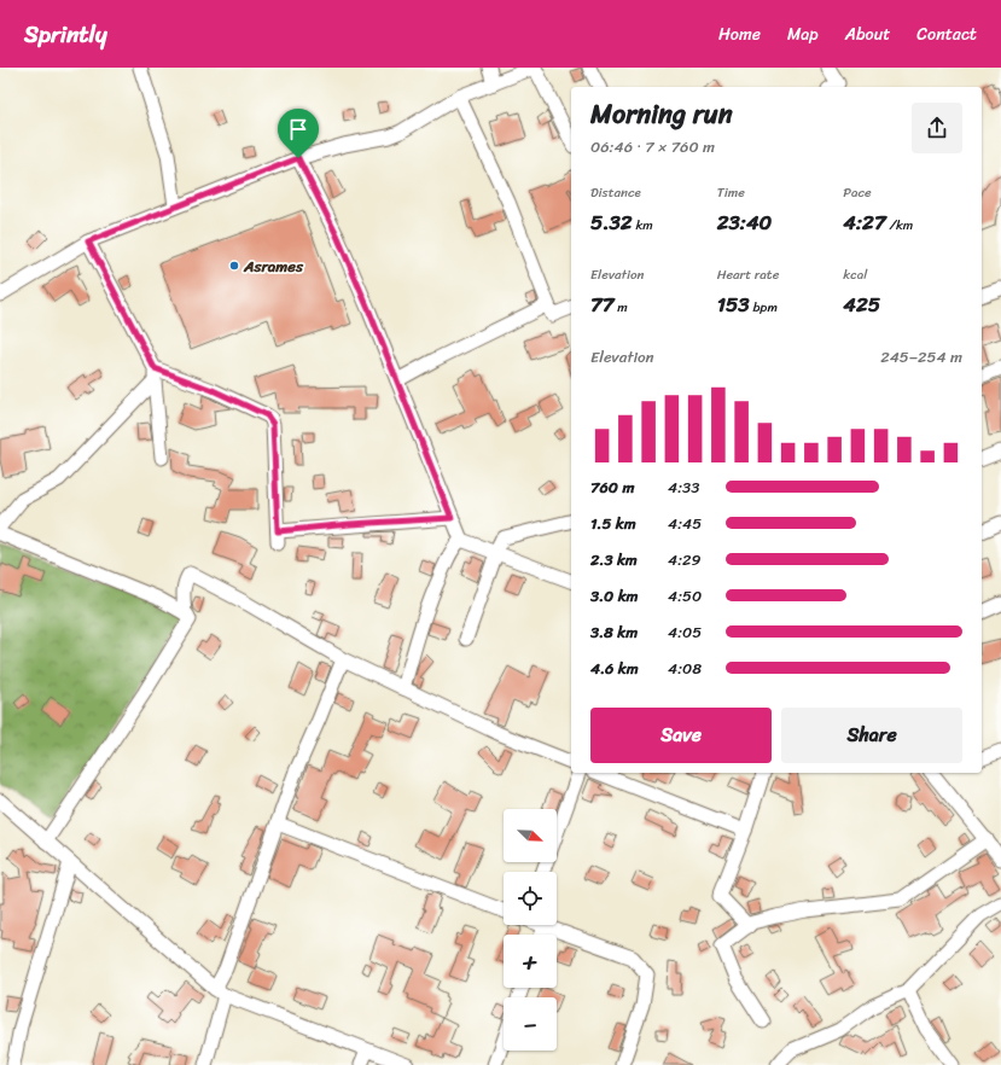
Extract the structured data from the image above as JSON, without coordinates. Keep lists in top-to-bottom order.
{
  "places": ["Asrames"],
  "north": "bottom right",
  "page": {
    "header": "Sprintly",
    "nav": [
      "Home",
      "Map",
      "About",
      "Contact"
    ],
    "heading": ["Morning run", "06:46 · 7 × 760 m"],
    "stats": [
      ["Distance", "5.32 km"],
      ["Time", "23:40"],
      ["Pace", "4:27 /km"],
      ["Elevation", "77 m"],
      ["Heart rate", "153 bpm"],
      ["kcal", "425"]
    ],
    "chart": ["Elevation", "245–254 m"],
    "list": [
      {
        "name": "760 m",
        "note": "4:33"
      },
      {
        "name": "1.5 km",
        "note": "4:45"
      },
      {
        "name": "2.3 km",
        "note": "4:29"
      },
      {
        "name": "3.0 km",
        "note": "4:50"
      },
      {
        "name": "3.8 km",
        "note": "4:05"
      },
      {
        "name": "4.6 km",
        "note": "4:08"
      }
    ],
    "buttons": ["Save", "Share"],
    "map_buttons": ["+", "−"]
  }
}
